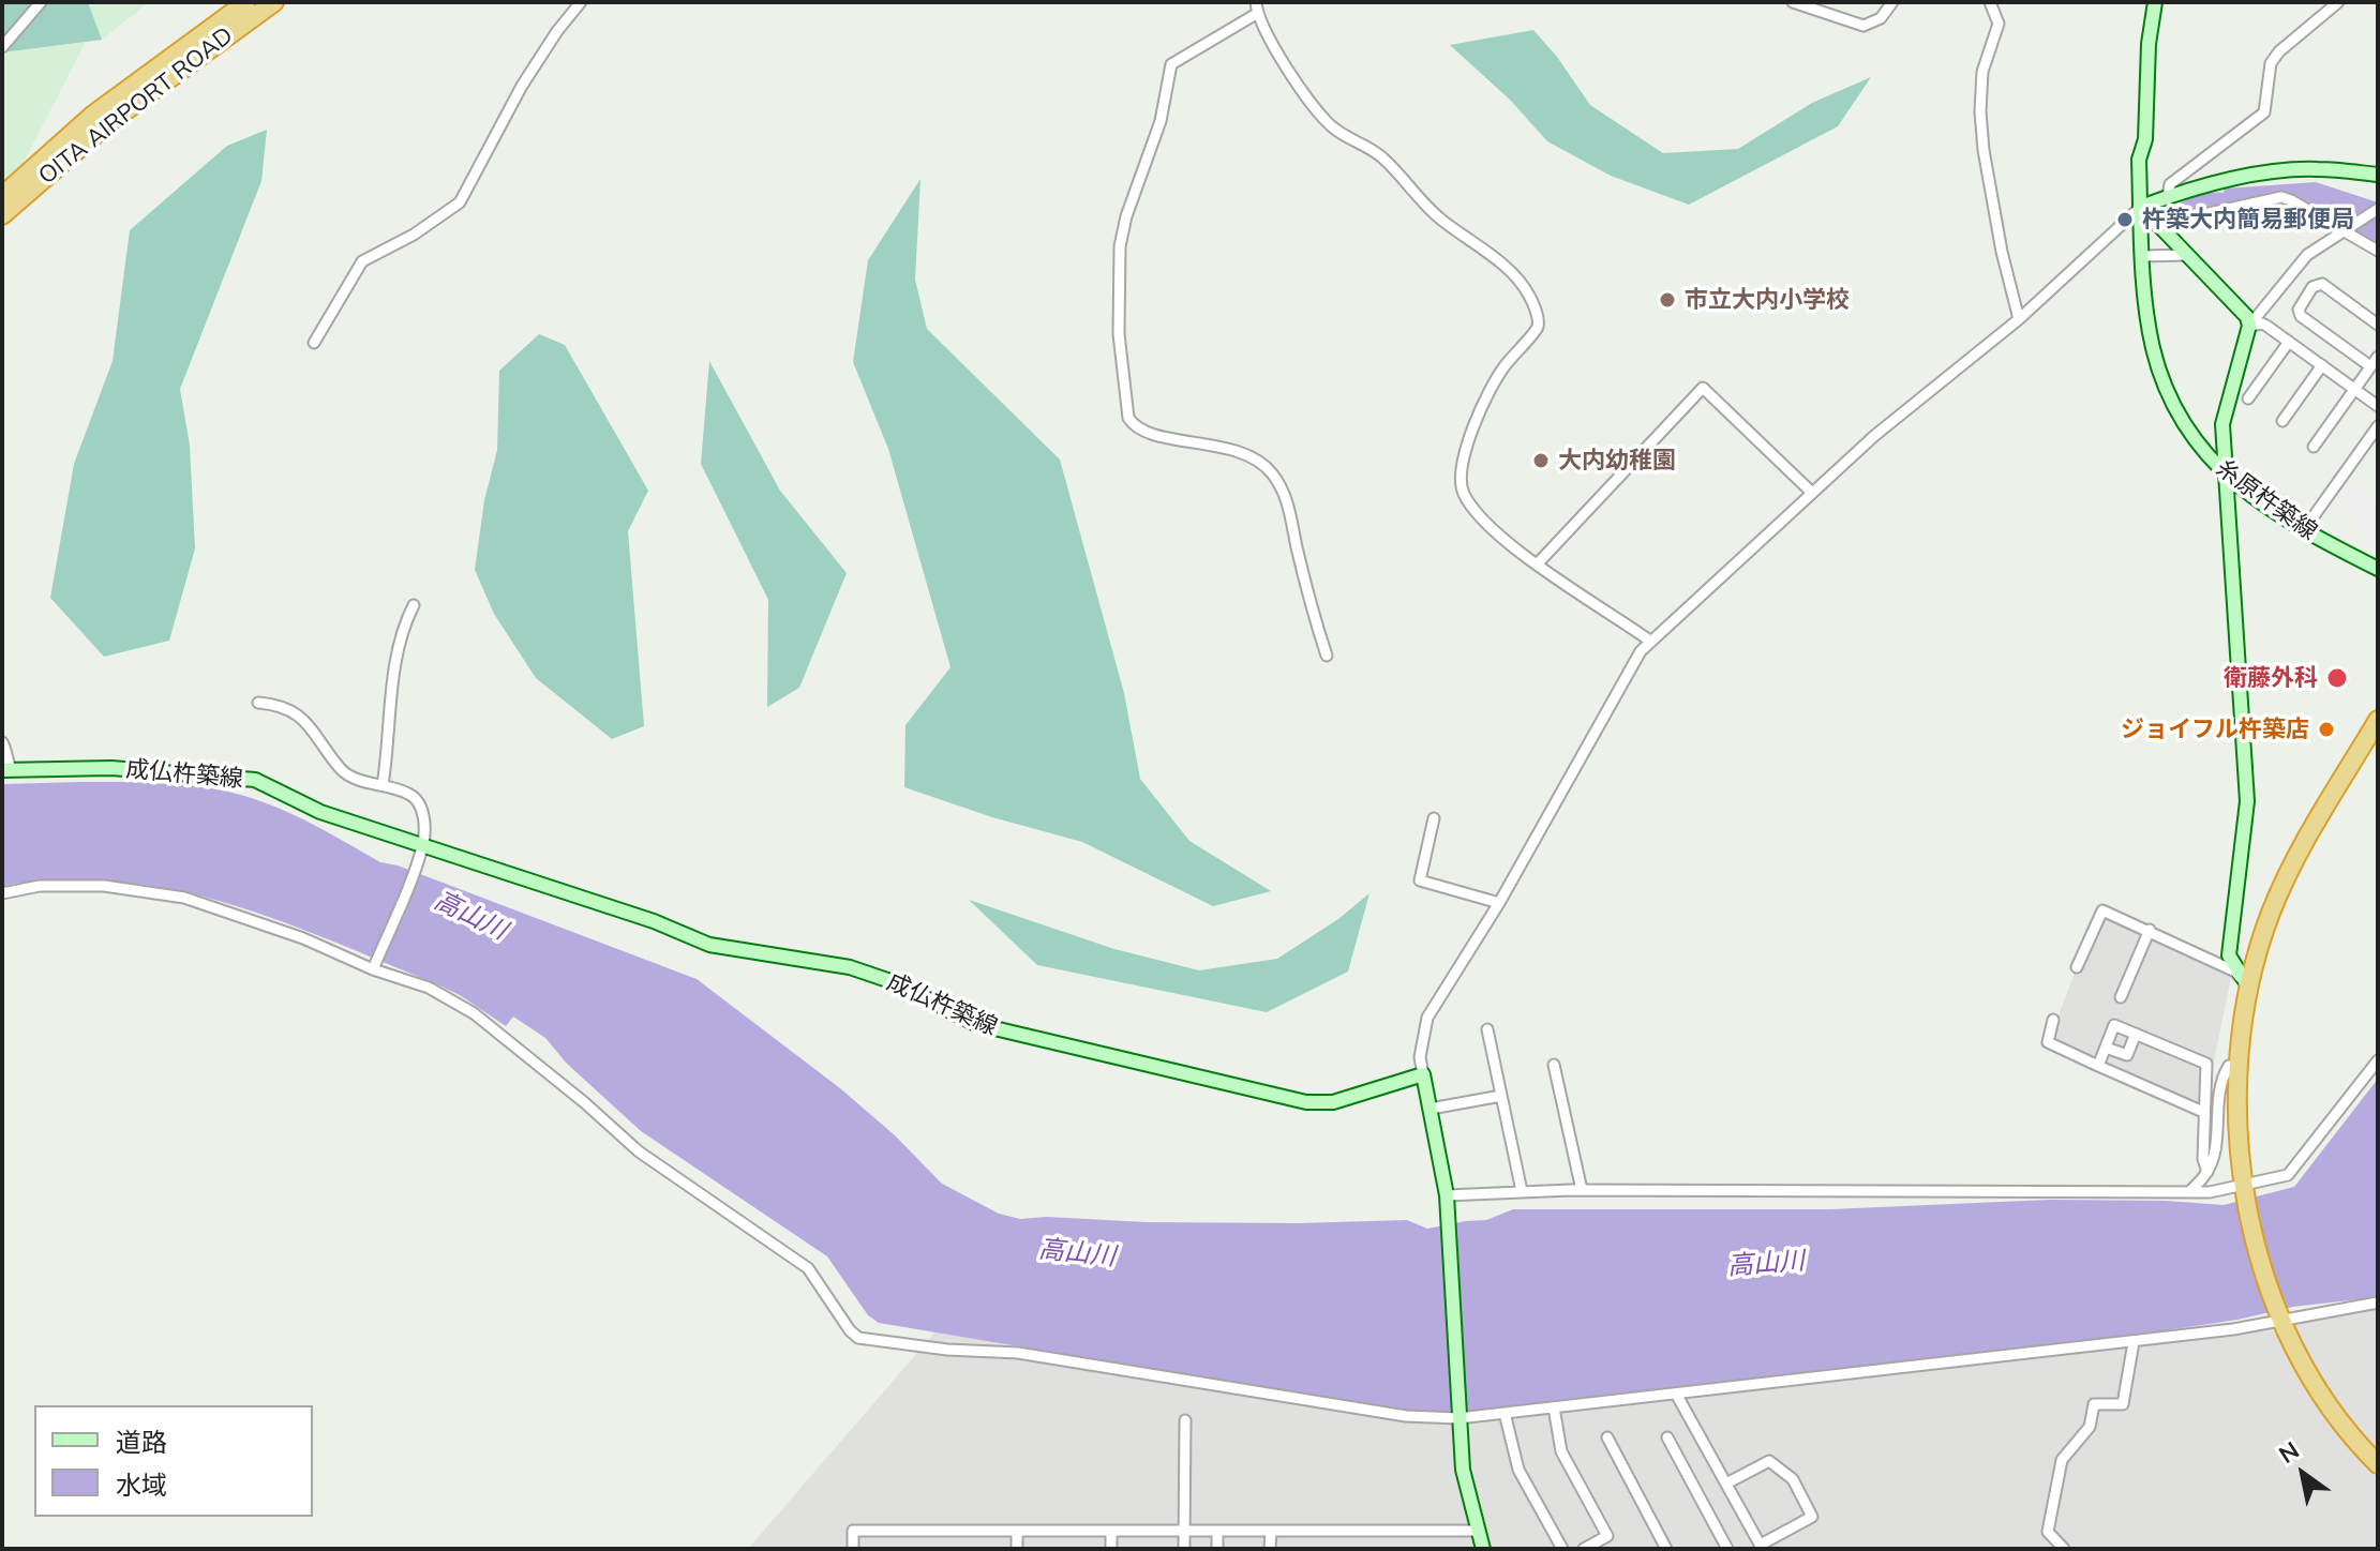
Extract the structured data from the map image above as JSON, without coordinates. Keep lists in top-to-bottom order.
{
  "streets": {
    "highway": ["OITA AIRPORT ROAD"],
    "main road": ["糸原杵築線", "成仏杵築線"]
  },
  "water": ["高山川"],
  "places": [
    "杵築大内簡易郵便局",
    "市立大内小学校",
    "大内幼稚園",
    "衛藤外科",
    "ジョイフル杵築店"
  ],
  "legend": ["道路", "水域"],
  "north": "top left"
}
